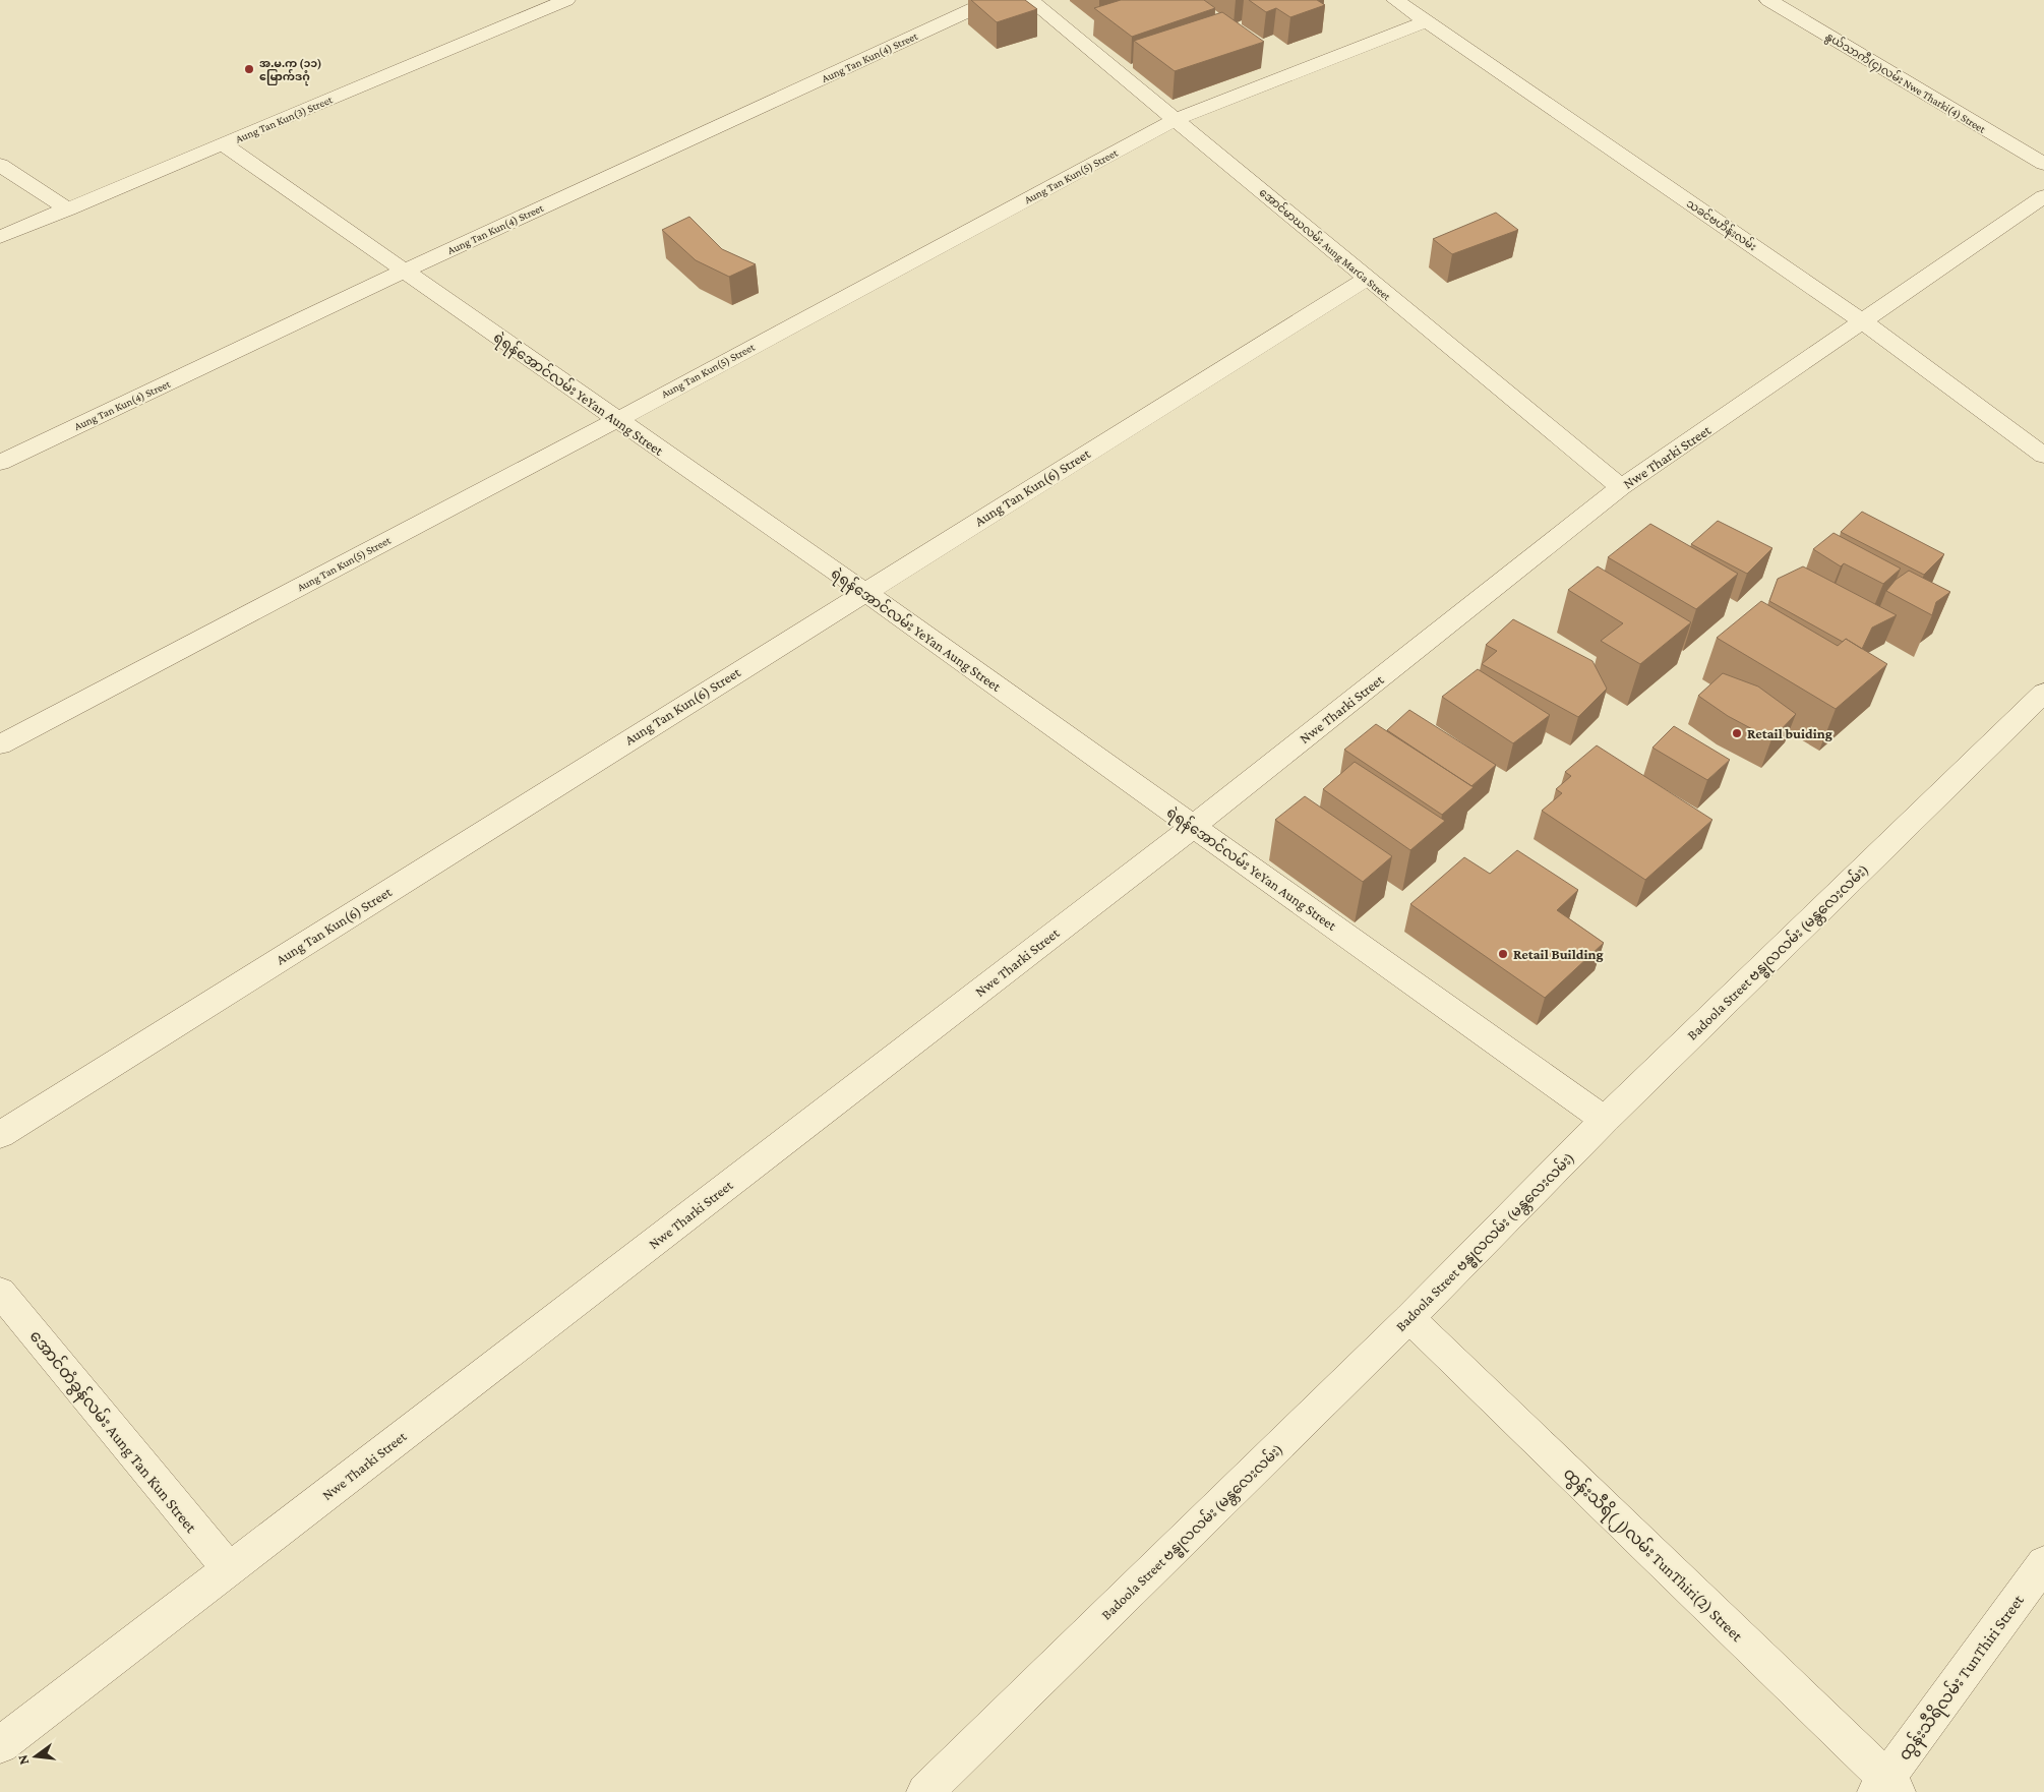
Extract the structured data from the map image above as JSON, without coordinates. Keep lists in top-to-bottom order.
{
  "streets": {
    "street": [
      "Aung Tan Kun(4) Street",
      "နွယ်သာကီ(၄)လမ်း Nwe Tharki(4) Street",
      "Aung Tan Kun(3) Street",
      "Aung Tan Kun(5) Street",
      "သခင်ဗဟိန်းလမ်း",
      "အောင်မာဃလမ်း Aung MarGa Street",
      "ရဲရန်အောင်လမ်း YeYan Aung Street",
      "Nwe Tharki Street",
      "Aung Tan Kun(6) Street",
      "Badoola Street ဗန္ဓုလလမ်း (မန္တလေးလမ်း)",
      "အောင်တံခွန်လမ်း Aung Tan Kun Street",
      "ထွန်းသီရိ(၂)လမ်း TunThiri(2) Street",
      "ထွန်းသီရိလမ်း TunThiri Street"
    ]
  },
  "crossings": [
    ["Aung Tan Kun(4) Street", "ရဲရန်အောင်လမ်း YeYan Aung Street"],
    ["Aung Tan Kun(3) Street", "ရဲရန်အောင်လမ်း YeYan Aung Street"],
    ["Aung Tan Kun(5) Street", "သခင်ဗဟိန်းလမ်း"],
    ["Aung Tan Kun(5) Street", "အောင်မာဃလမ်း Aung MarGa Street"],
    ["Aung Tan Kun(5) Street", "ရဲရန်အောင်လမ်း YeYan Aung Street"],
    ["သခင်ဗဟိန်းလမ်း", "Nwe Tharki Street"],
    ["အောင်မာဃလမ်း Aung MarGa Street", "Nwe Tharki Street"],
    ["အောင်မာဃလမ်း Aung MarGa Street", "Aung Tan Kun(6) Street"],
    ["ရဲရန်အောင်လမ်း YeYan Aung Street", "Nwe Tharki Street"],
    ["ရဲရန်အောင်လမ်း YeYan Aung Street", "Aung Tan Kun(6) Street"],
    ["ရဲရန်အောင်လမ်း YeYan Aung Street", "Badoola Street ဗန္ဓုလလမ်း (မန္တလေးလမ်း)"],
    ["Nwe Tharki Street", "အောင်တံခွန်လမ်း Aung Tan Kun Street"],
    ["Badoola Street ဗန္ဓုလလမ်း (မန္တလေးလမ်း)", "ထွန်းသီရိ(၂)လမ်း TunThiri(2) Street"],
    ["ထွန်းသီရိ(၂)လမ်း TunThiri(2) Street", "ထွန်းသီရိလမ်း TunThiri Street"]
  ],
  "places": ["အ.မ.က (၁၁) မြောက်ဒဂုံ", "Retail buiding", "Retail Building"],
  "north": "left"
}
